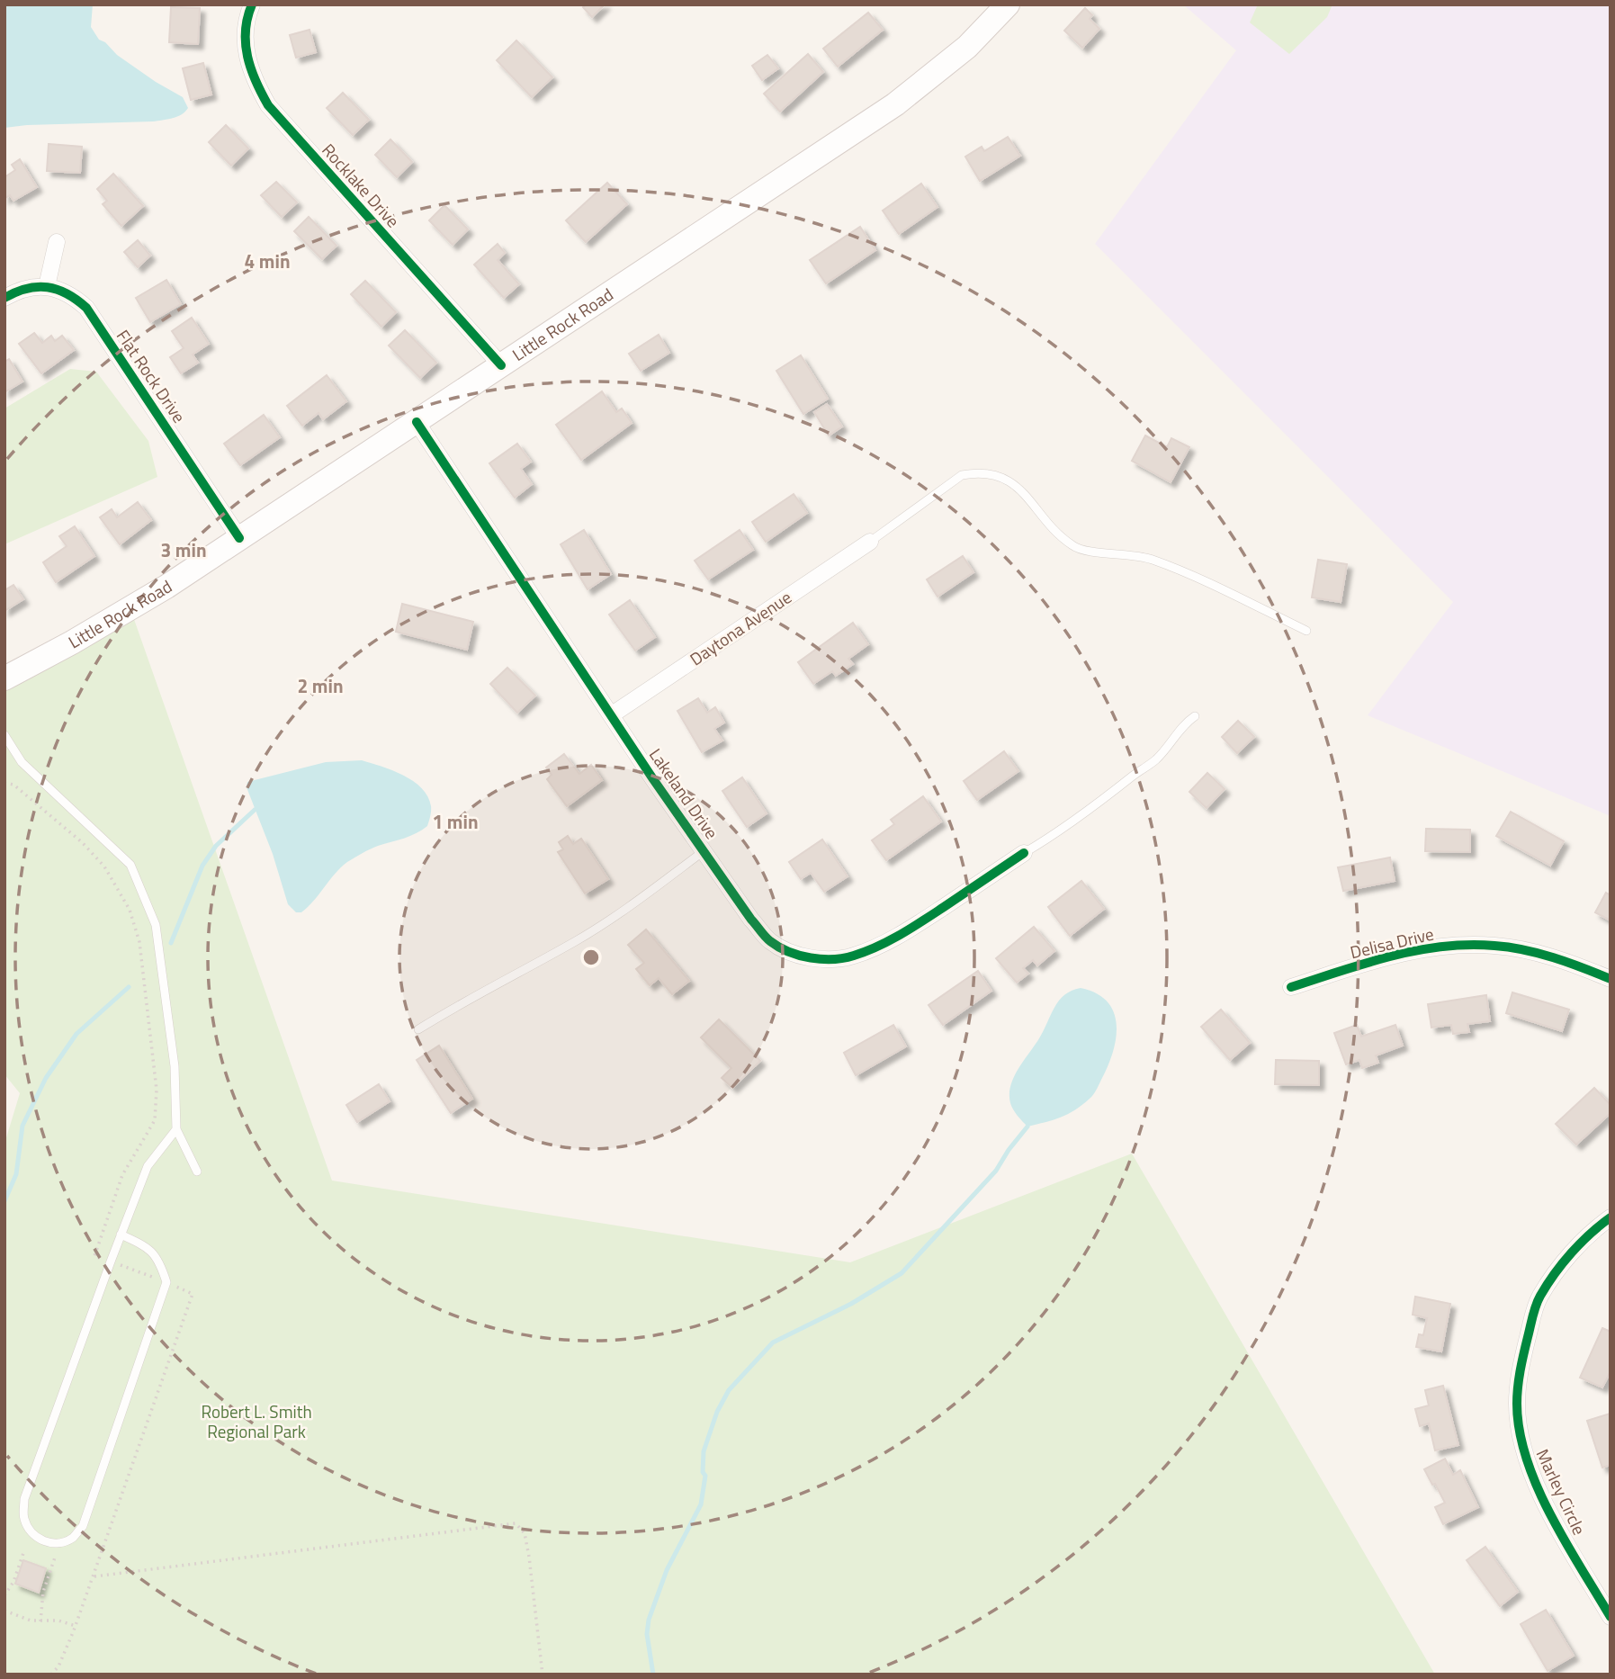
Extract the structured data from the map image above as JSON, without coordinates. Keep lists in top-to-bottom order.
{
  "streets": {
    "main road": ["Little Rock Road"],
    "street": [
      "Rocklake Drive",
      "Flat Rock Drive",
      "Daytona Avenue",
      "Lakeland Drive",
      "Delisa Drive",
      "Marley Circle"
    ]
  },
  "crossings": [
    ["Rocklake Drive", "Little Rock Road"],
    ["Little Rock Road", "Flat Rock Drive"],
    ["Little Rock Road", "Lakeland Drive"],
    ["Daytona Avenue", "Lakeland Drive"]
  ],
  "parks": ["Robert L. Smith Regional Park"],
  "rings": [
    "4 min",
    "3 min",
    "2 min",
    "1 min"
  ]
}
